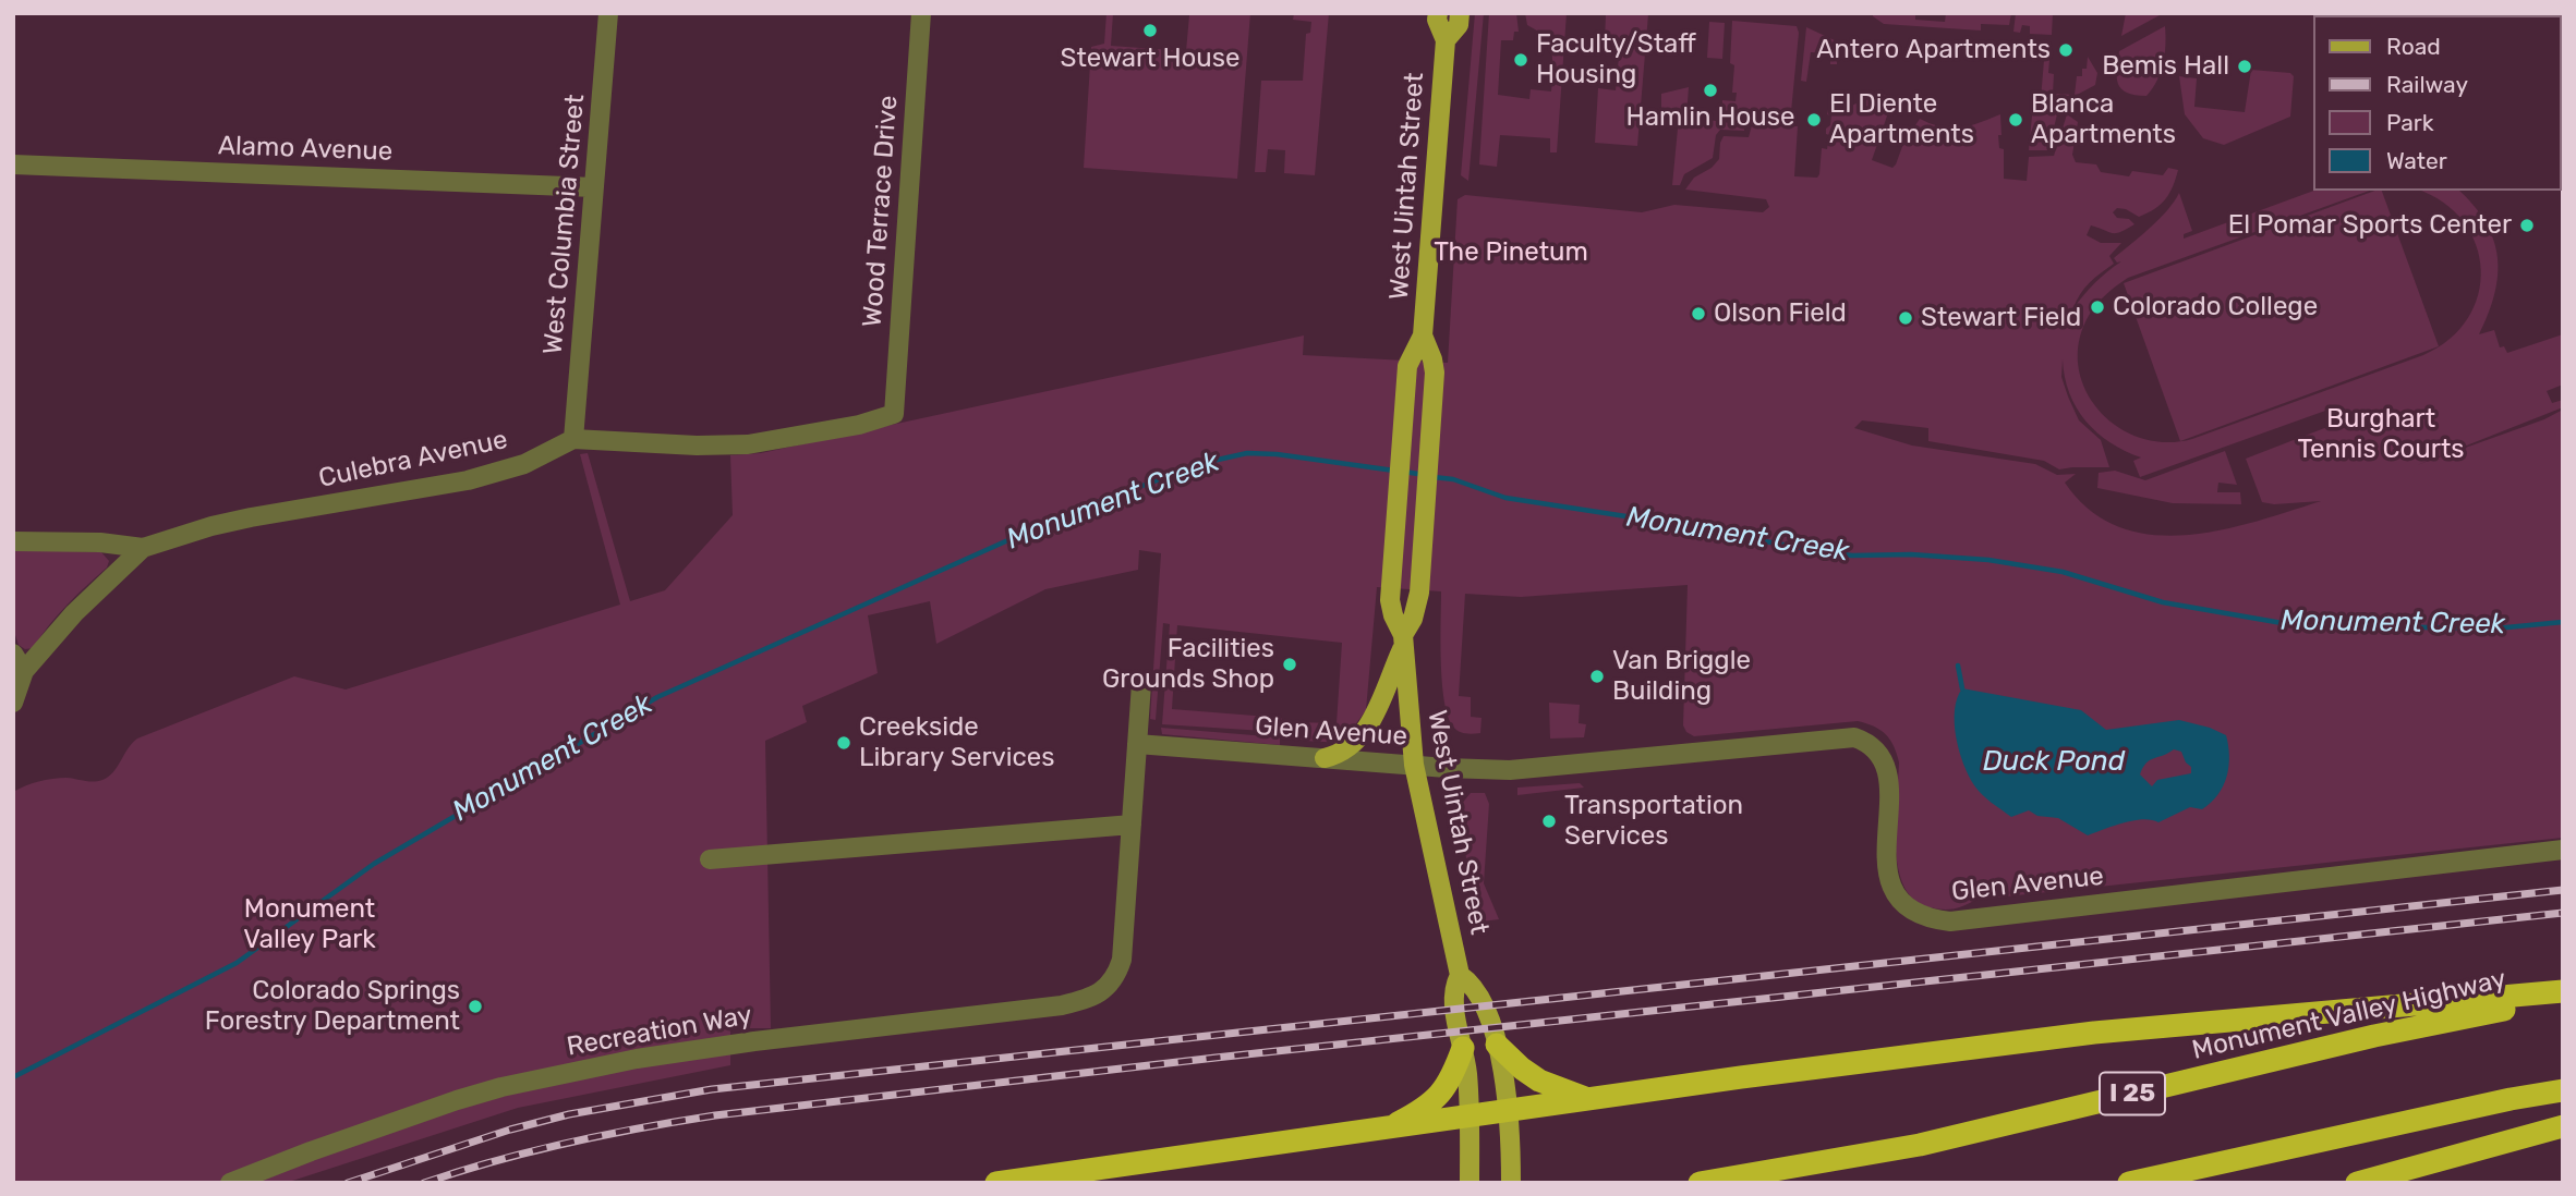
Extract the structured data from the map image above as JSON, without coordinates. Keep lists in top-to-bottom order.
{
  "streets": {
    "highway": ["Monument Valley Highway", "I 25"],
    "main road": ["West Uintah Street"],
    "street": [
      "Alamo Avenue",
      "Wood Terrace Drive",
      "West Columbia Street",
      "Culebra Avenue",
      "Glen Avenue",
      "Recreation Way"
    ]
  },
  "crossings": [
    ["Alamo Avenue", "West Columbia Street"],
    ["West Uintah Street", "Glen Avenue"],
    ["Wood Terrace Drive", "West Columbia Street"],
    ["Wood Terrace Drive", "Culebra Avenue"],
    ["West Columbia Street", "Culebra Avenue"]
  ],
  "water": ["Monument Creek", "Duck Pond"],
  "parks": ["The Pinetum", "Burghart Tennis Courts", "Monument Valley Park"],
  "places": [
    "Stewart House",
    "Antero Apartments",
    "Faculty/Staff Housing",
    "Bemis Hall",
    "Hamlin House",
    "El Diente Apartments",
    "Blanca Apartments",
    "El Pomar Sports Center",
    "Colorado College",
    "Olson Field",
    "Stewart Field",
    "Facilities Grounds Shop",
    "Van Briggle Building",
    "Creekside Library Services",
    "Transportation Services",
    "Colorado Springs Forestry Department"
  ],
  "legend": [
    "Road",
    "Railway",
    "Park",
    "Water"
  ]
}
